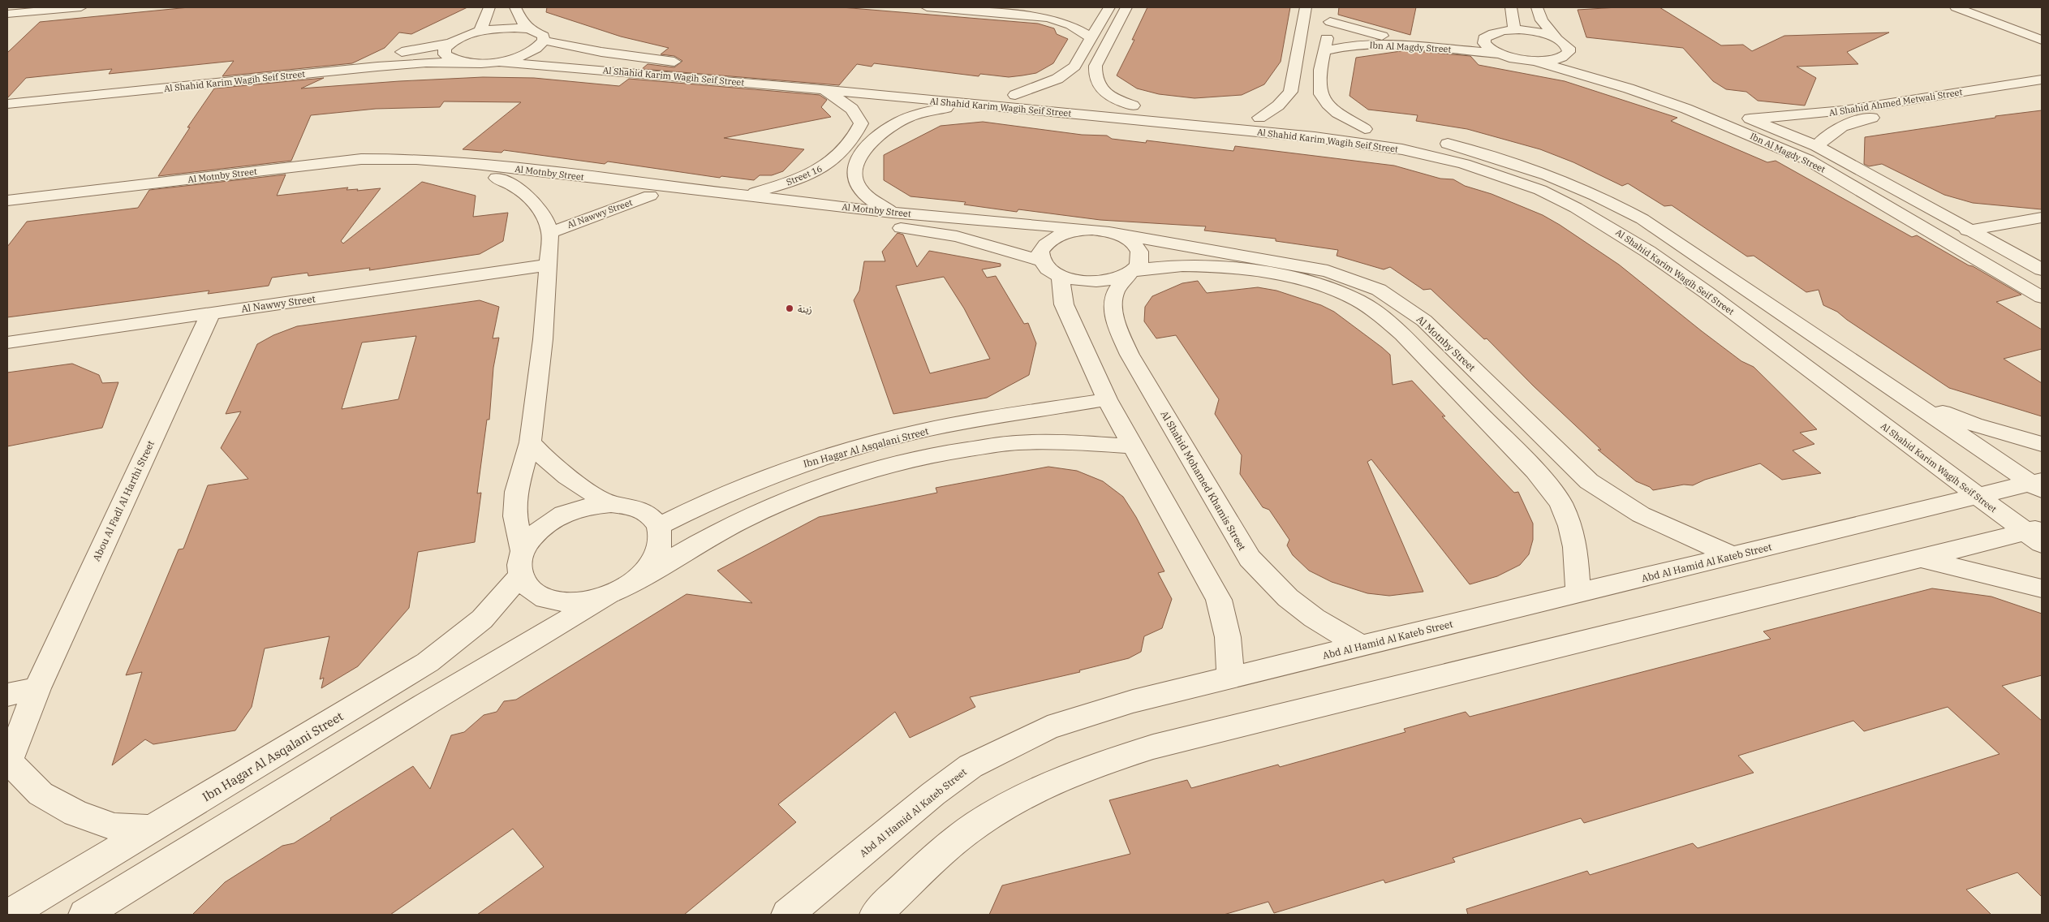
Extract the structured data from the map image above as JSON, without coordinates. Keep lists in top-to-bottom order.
{
  "streets": {
    "street": [
      "Ibn Al Magdy Street",
      "Al Shahid Karim Wagih Seif Street",
      "Al Shahid Ahmed Metwali Street",
      "Al Motnby Street",
      "Street 16",
      "Al Nawwy Street",
      "Ibn Hagar Al Asqalani Street",
      "Al Shahid Mohamed Khamis Street",
      "Abou Al Fadl Al Harthi Street",
      "Abd Al Hamid Al Kateb Street"
    ]
  },
  "crossings": [
    ["Ibn Al Magdy Street", "Al Shahid Ahmed Metwali Street"],
    ["Al Shahid Karim Wagih Seif Street", "Street 16"],
    ["Al Shahid Karim Wagih Seif Street", "Abd Al Hamid Al Kateb Street"],
    ["Al Motnby Street", "Street 16"],
    ["Al Motnby Street", "Al Nawwy Street"],
    ["Al Motnby Street", "Al Shahid Mohamed Khamis Street"],
    ["Al Motnby Street", "Abd Al Hamid Al Kateb Street"],
    ["Al Nawwy Street", "Abou Al Fadl Al Harthi Street"],
    ["Ibn Hagar Al Asqalani Street", "Abou Al Fadl Al Harthi Street"],
    ["Al Shahid Mohamed Khamis Street", "Abd Al Hamid Al Kateb Street"]
  ],
  "places": ["زينة"]
}
